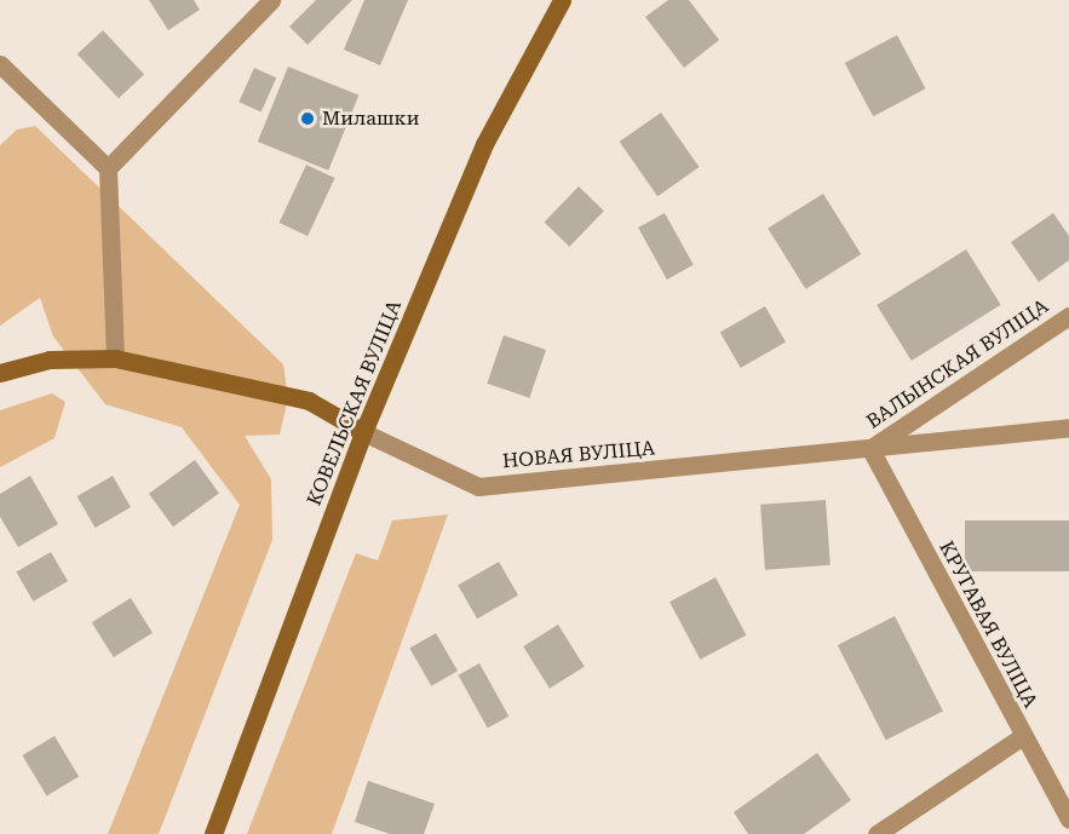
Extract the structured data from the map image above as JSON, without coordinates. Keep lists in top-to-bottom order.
{
  "streets": {
    "main road": ["КОВЕЛЬСКАЯ ВУЛІЦА", "НОВАЯ ВУЛІЦА"],
    "street": ["ВАЛЫНСКАЯ ВУЛІЦА", "КРУГАВАЯ ВУЛІЦА"]
  },
  "crossings": [
    ["ВАЛЫНСКАЯ ВУЛІЦА", "НОВАЯ ВУЛІЦА"],
    ["ВАЛЫНСКАЯ ВУЛІЦА", "КРУГАВАЯ ВУЛІЦА"],
    ["КОВЕЛЬСКАЯ ВУЛІЦА", "НОВАЯ ВУЛІЦА"],
    ["НОВАЯ ВУЛІЦА", "КРУГАВАЯ ВУЛІЦА"]
  ],
  "places": ["Милашки"]
}
